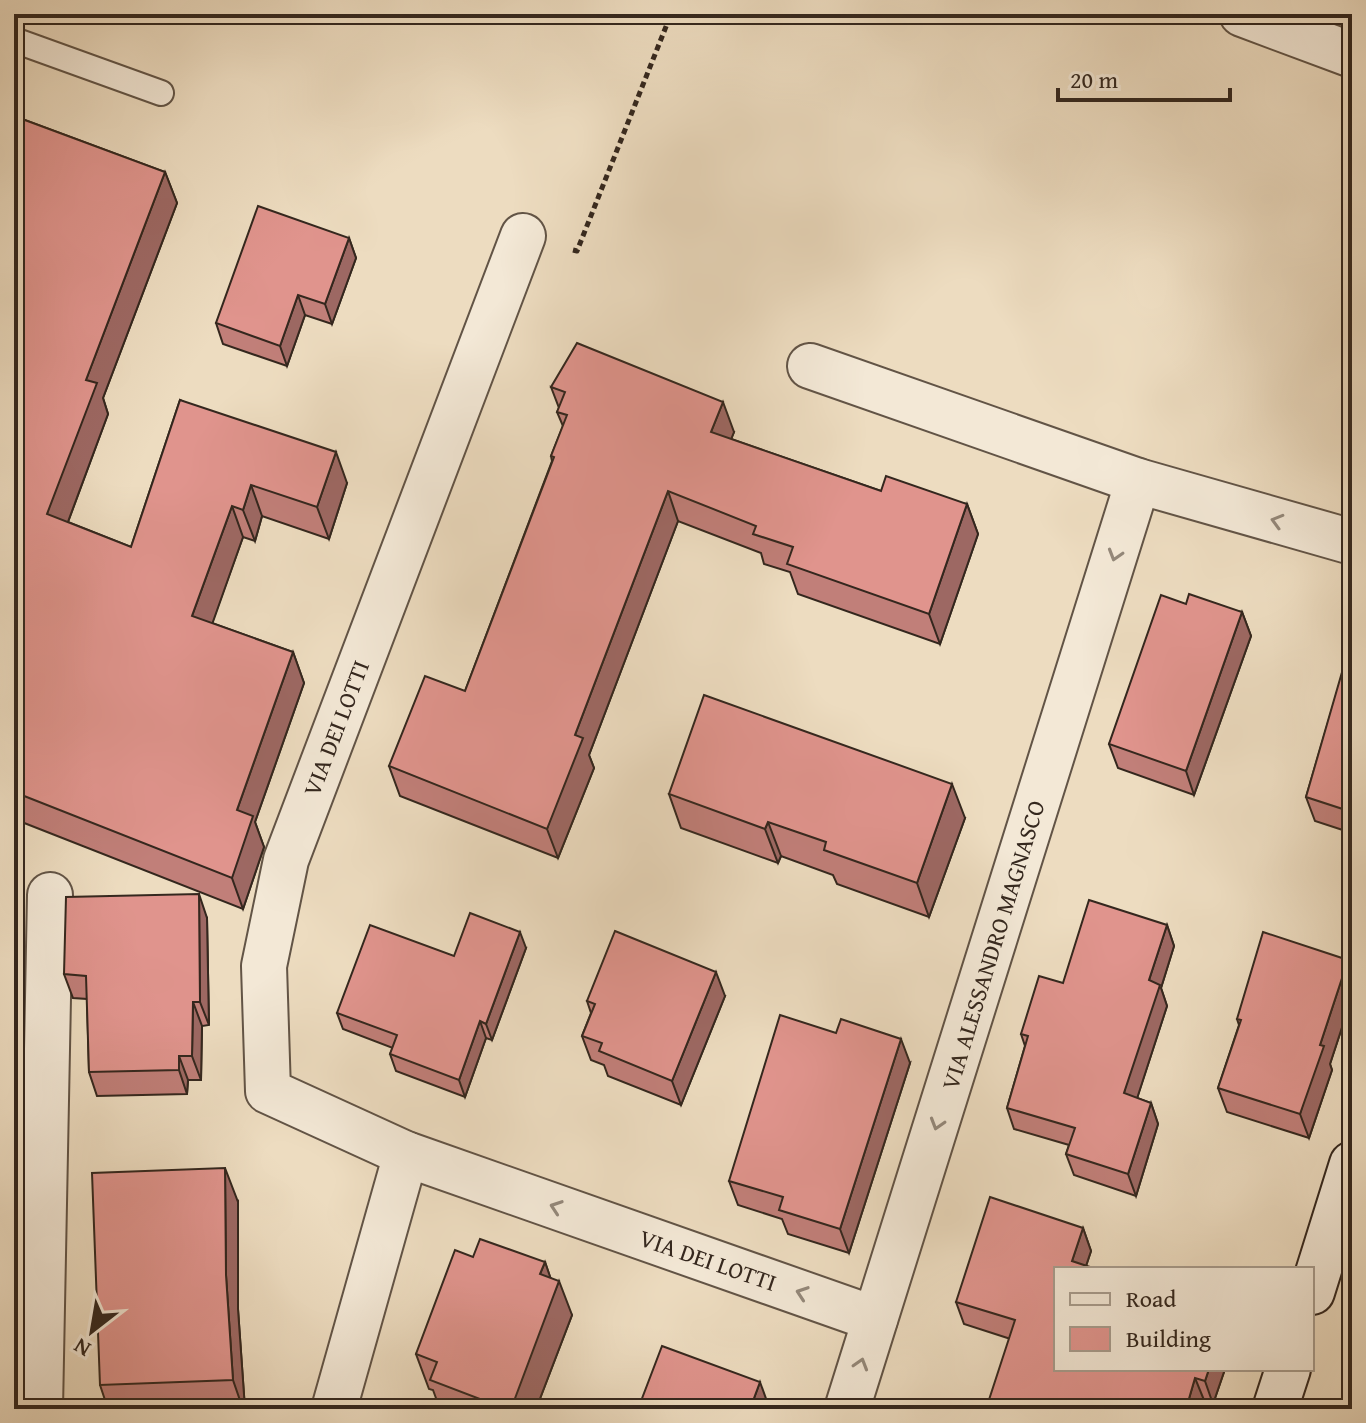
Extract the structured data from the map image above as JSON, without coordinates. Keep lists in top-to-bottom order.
{
  "streets": {
    "street": ["VIA DEI LOTTI", "VIA ALESSANDRO MAGNASCO"]
  },
  "crossings": [
    ["VIA DEI LOTTI", "VIA ALESSANDRO MAGNASCO"]
  ],
  "one_way": ["VIA ALESSANDRO MAGNASCO"],
  "legend": ["Road", "Building"],
  "scale_bar": "20 m",
  "north": "bottom left"
}
